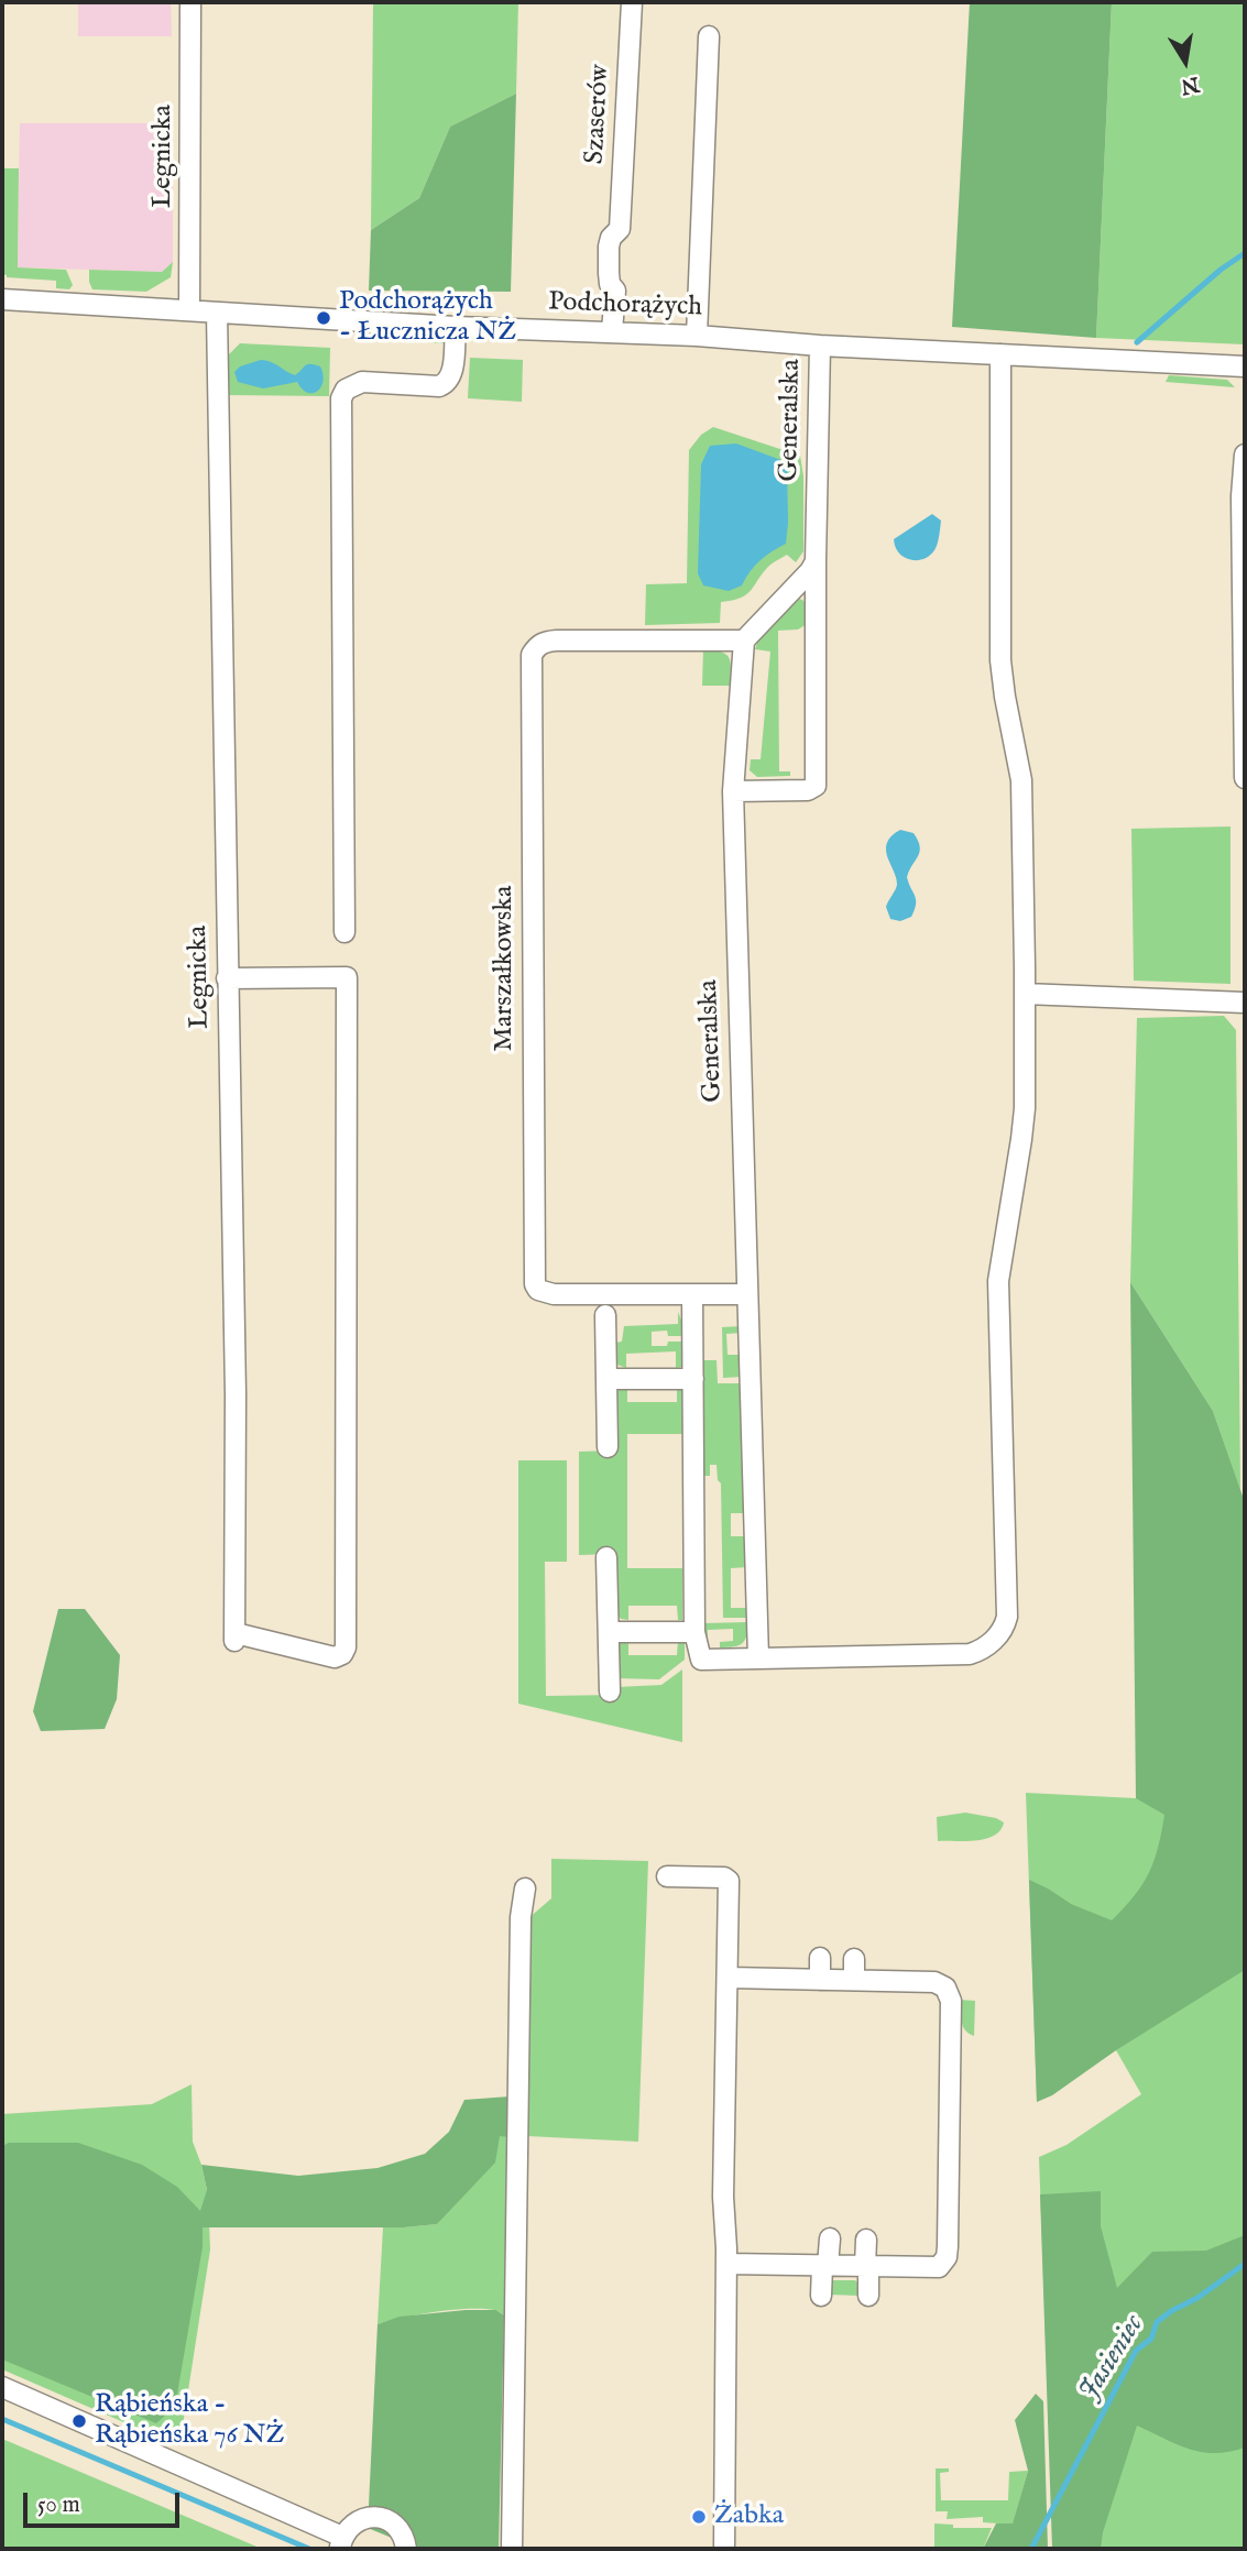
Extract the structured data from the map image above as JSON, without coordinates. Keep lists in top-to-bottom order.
{
  "streets": {
    "street": [
      "Szaserów",
      "Legnicka",
      "Podchorążych",
      "Generalska",
      "Marszałkowska"
    ]
  },
  "crossings": [
    ["Szaserów", "Podchorążych"],
    ["Legnicka", "Podchorążych"],
    ["Podchorążych", "Generalska"],
    ["Generalska", "Marszałkowska"]
  ],
  "water": ["Jasieniec"],
  "places": ["Podchorążych - Łucznicza NŻ", "Rąbieńska - Rąbieńska 76 NŻ", "Żabka"],
  "scale_bar": "50 m",
  "north": "bottom"
}
